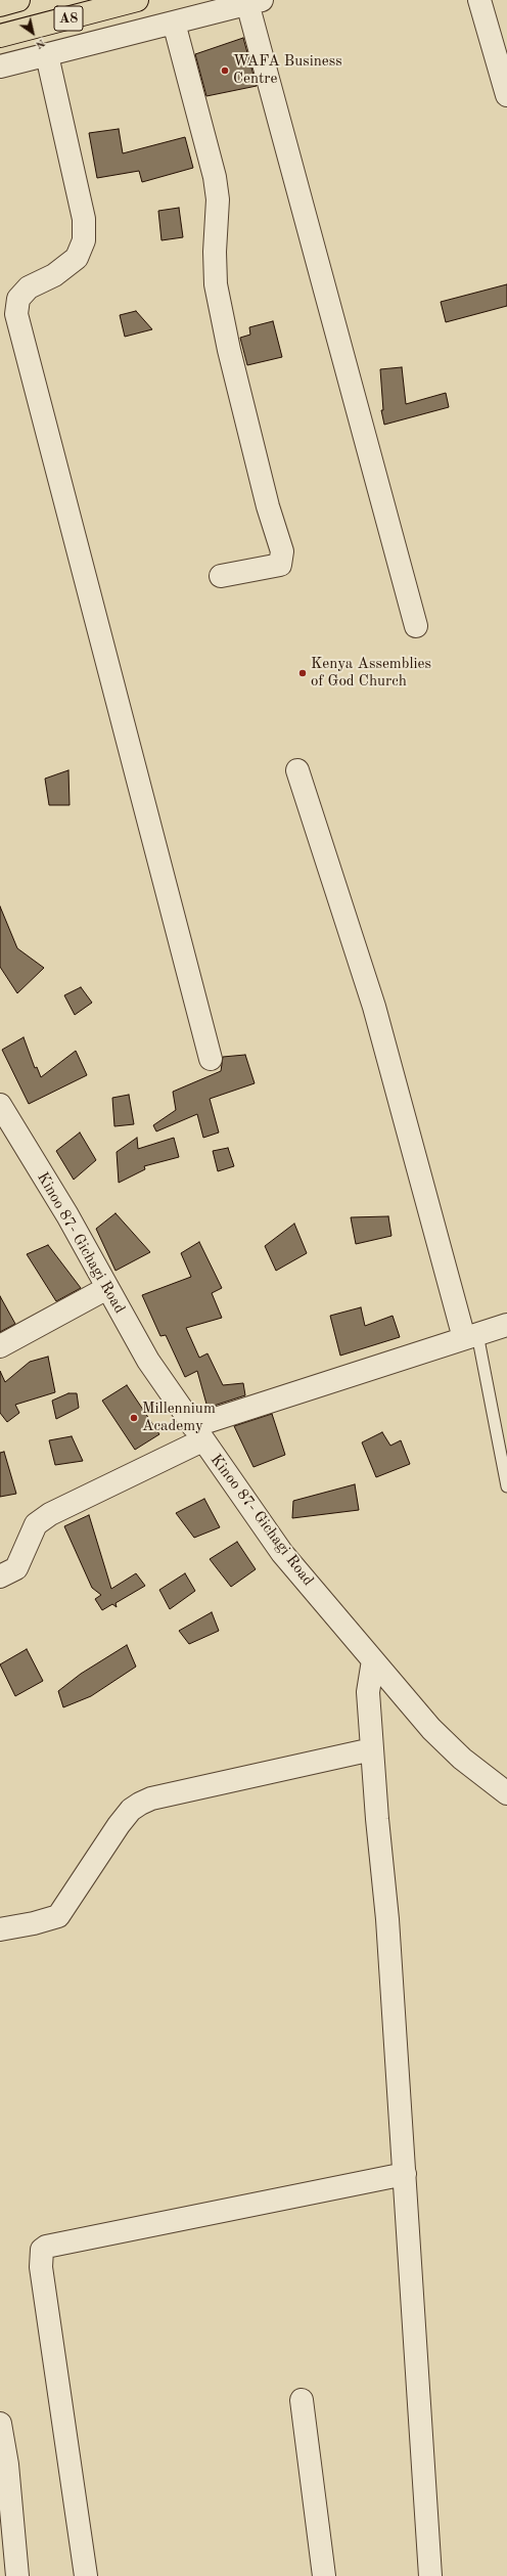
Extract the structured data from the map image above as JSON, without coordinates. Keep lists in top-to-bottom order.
{
  "streets": {
    "highway": ["A8"],
    "street": ["Kinoo 87- Gichagi Road"]
  },
  "places": ["WAFA Business Centre", "Kenya Assemblies of God Church", "Millennium Academy"],
  "north": "bottom right"
}
